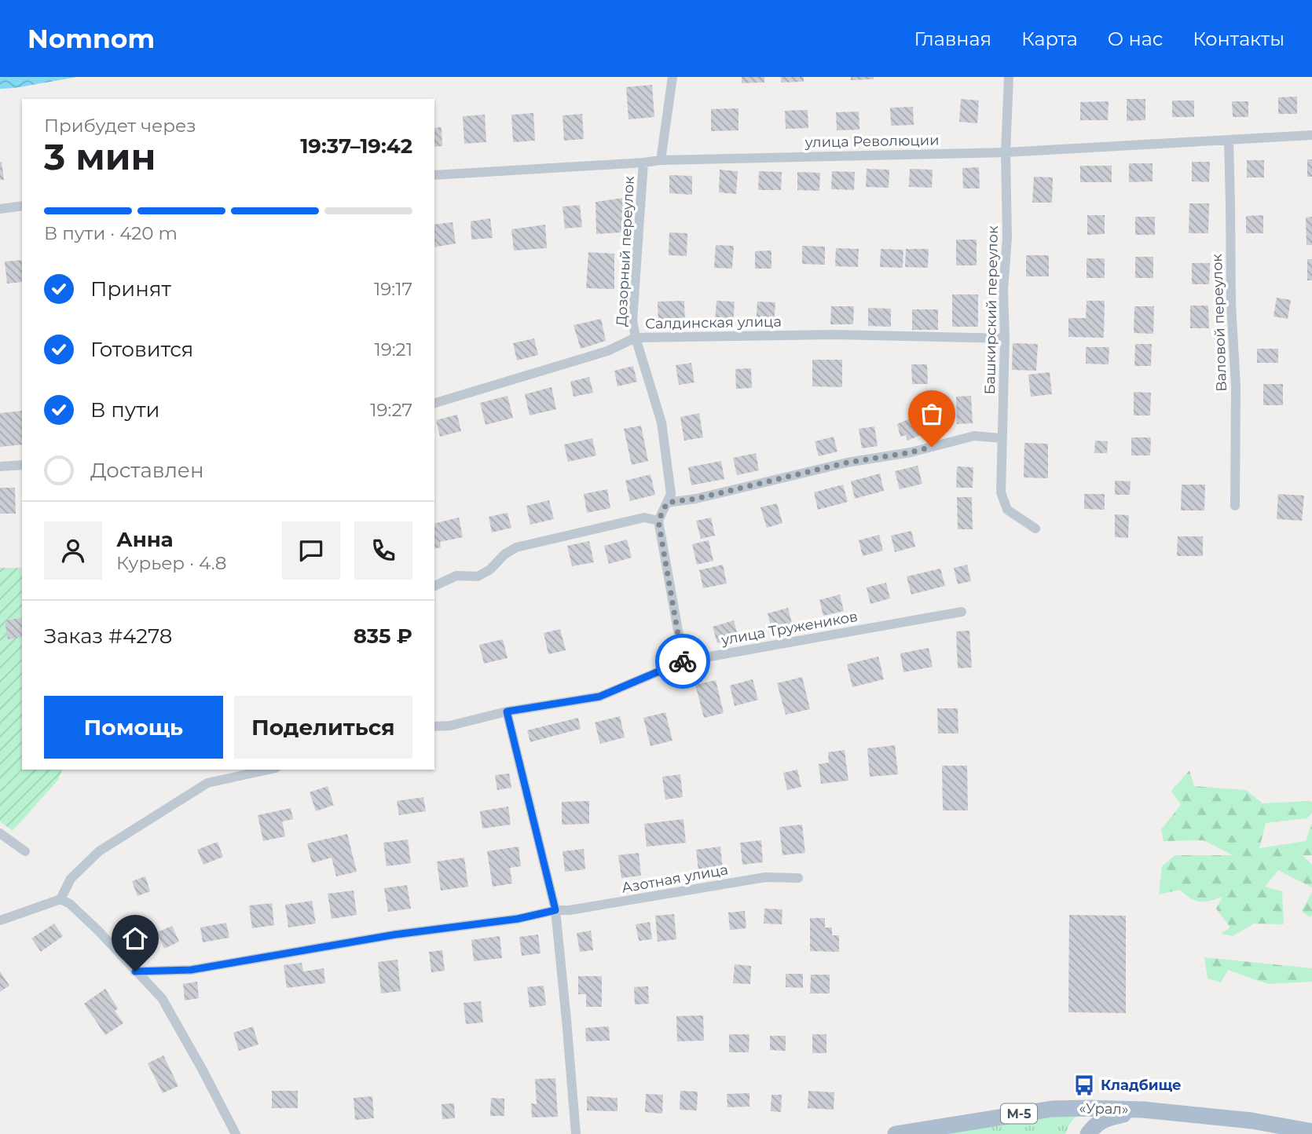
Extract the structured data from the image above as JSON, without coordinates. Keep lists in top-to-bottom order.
{
  "streets": {
    "main road": ["«Урал»", "М-5"],
    "street": [
      "улица Революции",
      "Дозорный переулок",
      "Башкирский переулок",
      "Салдинская улица",
      "Валовой переулок",
      "улица Тружеников",
      "Азотная улица"
    ]
  },
  "crossings": [
    ["улица Революции", "Дозорный переулок"],
    ["улица Революции", "Башкирский переулок"],
    ["улица Революции", "Валовой переулок"],
    ["Дозорный переулок", "Салдинская улица"],
    ["Башкирский переулок", "Салдинская улица"],
    ["«Урал»", "М-5"]
  ],
  "places": {
    "bus stop": ["Кладбище"]
  },
  "page": {
    "header": "Nomnom",
    "nav": [
      "Главная",
      "Карта",
      "О нас",
      "Контакты"
    ],
    "heading": ["3 мин", "Прибудет через", "19:37–19:42"],
    "panel": [
      "Анна",
      "Курьер · 4.8",
      "Заказ #4278",
      "835 ₽"
    ],
    "bar": "В пути · 420 m",
    "list": [
      ["Принят", "19:17"],
      ["Готовится", "19:21"],
      ["В пути", "19:27"],
      "Доставлен"
    ],
    "buttons": ["Помощь", "Поделиться"]
  }
}
